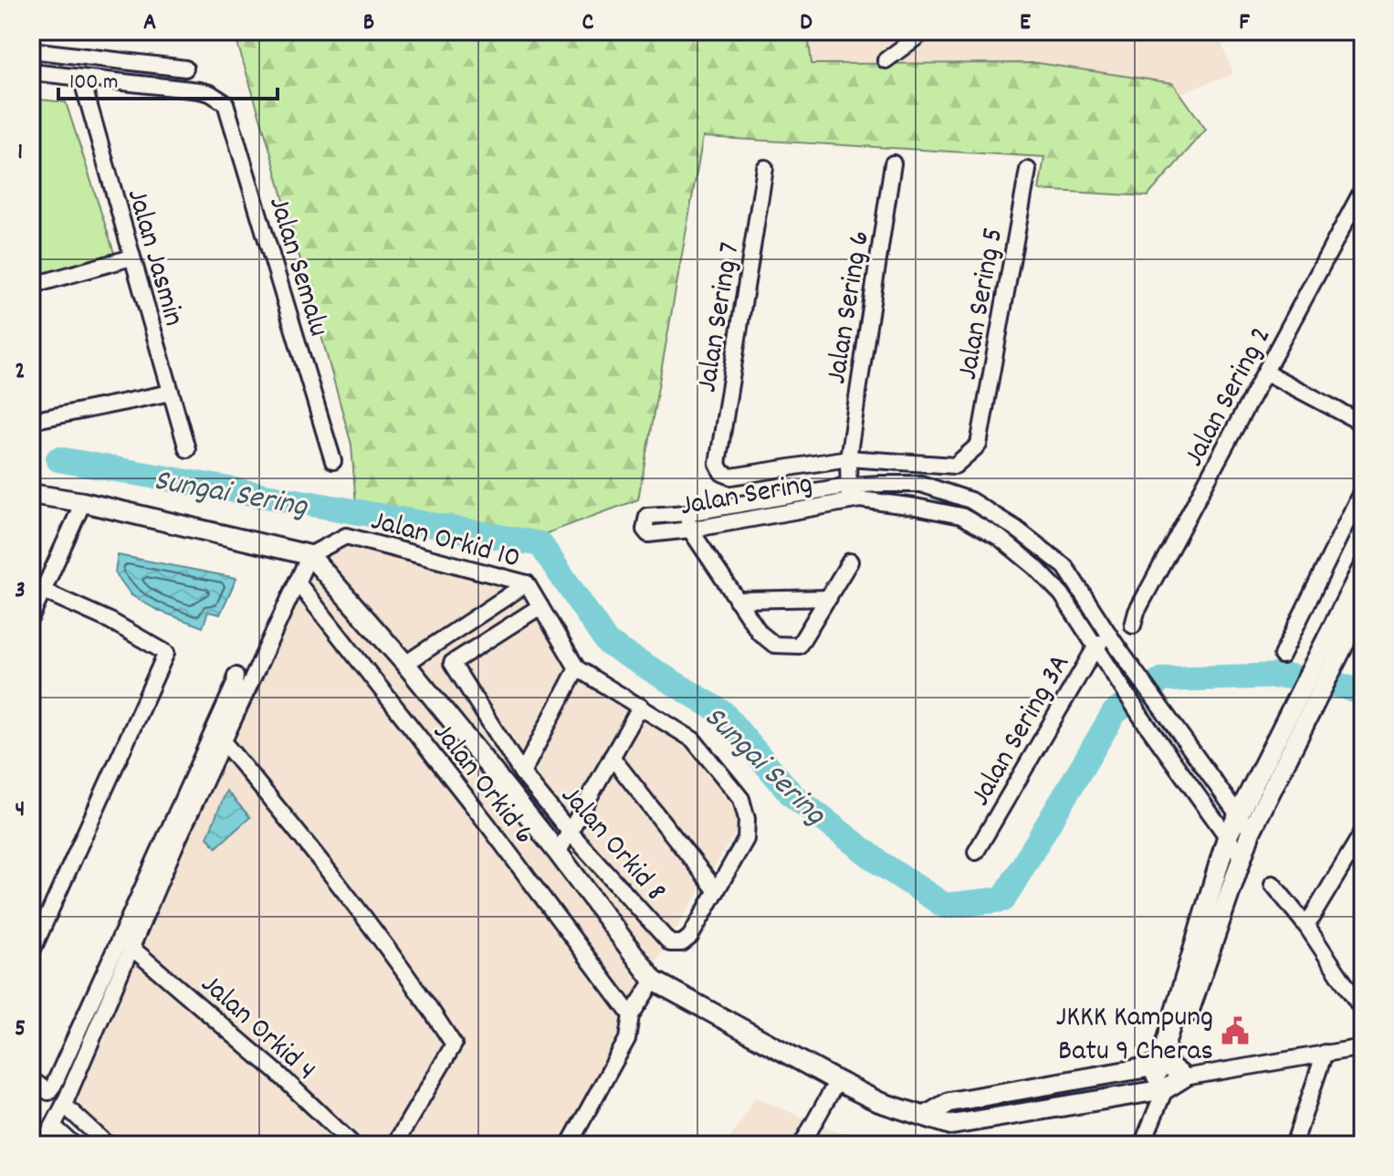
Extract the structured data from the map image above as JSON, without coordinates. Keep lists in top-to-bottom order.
{
  "streets": {
    "street": [
      "Jalan Jasmin",
      "Jalan Semalu",
      "Jalan Sering 5",
      "Jalan Sering 6",
      "Jalan Sering 7",
      "Jalan Sering 2",
      "Jalan Sering",
      "Jalan Orkid 10",
      "Jalan Sering 3A",
      "Jalan Orkid 6",
      "Jalan Orkid 8",
      "Jalan Orkid 4"
    ]
  },
  "crossings": [
    ["Jalan Jasmin", "Jalan Semalu"],
    ["Jalan Sering 5", "Jalan Sering 6"],
    ["Jalan Sering 5", "Jalan Sering 7"],
    ["Jalan Sering 6", "Jalan Sering 7"],
    ["Jalan Sering 6", "Jalan Sering"],
    ["Jalan Sering", "Jalan Sering 3A"],
    ["Jalan Orkid 10", "Jalan Orkid 8"]
  ],
  "water": ["Sungai Sering"],
  "places": {
    "public building": ["JKKK Kampung Batu 9 Cheras"]
  },
  "scale_bar": "100 m",
  "grid": {
    "columns": [
      "A",
      "B",
      "C",
      "D",
      "E",
      "F"
    ],
    "rows": [
      "1",
      "2",
      "3",
      "4",
      "5"
    ]
  }
}
